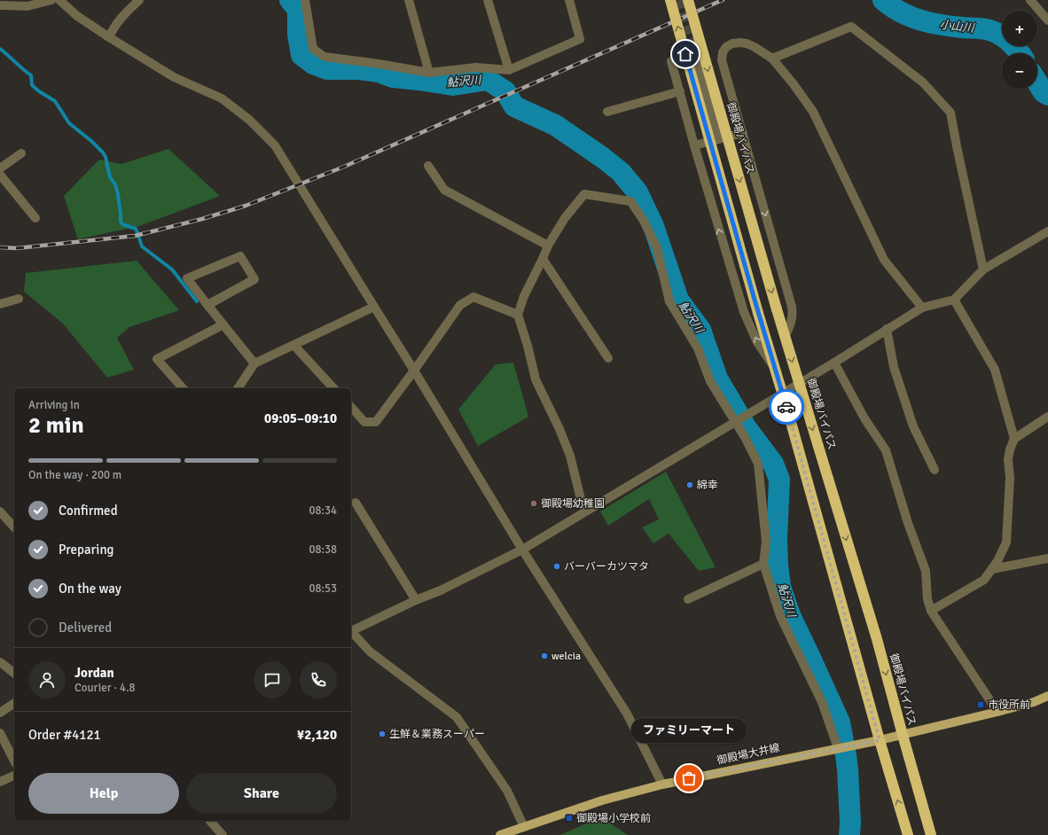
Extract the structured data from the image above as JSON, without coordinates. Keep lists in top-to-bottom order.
{
  "streets": {
    "highway": ["御殿場バイパス"],
    "main road": ["御殿場大井線"]
  },
  "crossings": [
    ["御殿場バイパス", "御殿場大井線"]
  ],
  "water": ["小山川", "鮎沢川"],
  "places": {
    "other": [
      "綿幸",
      "御殿場幼稚園",
      "バーバーカツマタ",
      "welcia",
      "生鮮＆業務スーパー",
      "ファミリーマート"
    ],
    "transit": ["市役所前", "御殿場小学校前"]
  },
  "page": {
    "map_buttons": ["+", "−"],
    "heading": ["2 min", "Arriving in", "09:05–09:10"],
    "panel": [
      "Jordan",
      "Courier · 4.8",
      "Order #4121",
      "¥2,120"
    ],
    "bar": "On the way · 200 m",
    "list": [
      ["Confirmed", "08:34"],
      ["Preparing", "08:38"],
      ["On the way", "08:53"],
      "Delivered"
    ],
    "bubble": "ファミリーマート",
    "buttons": ["Help", "Share"]
  }
}
